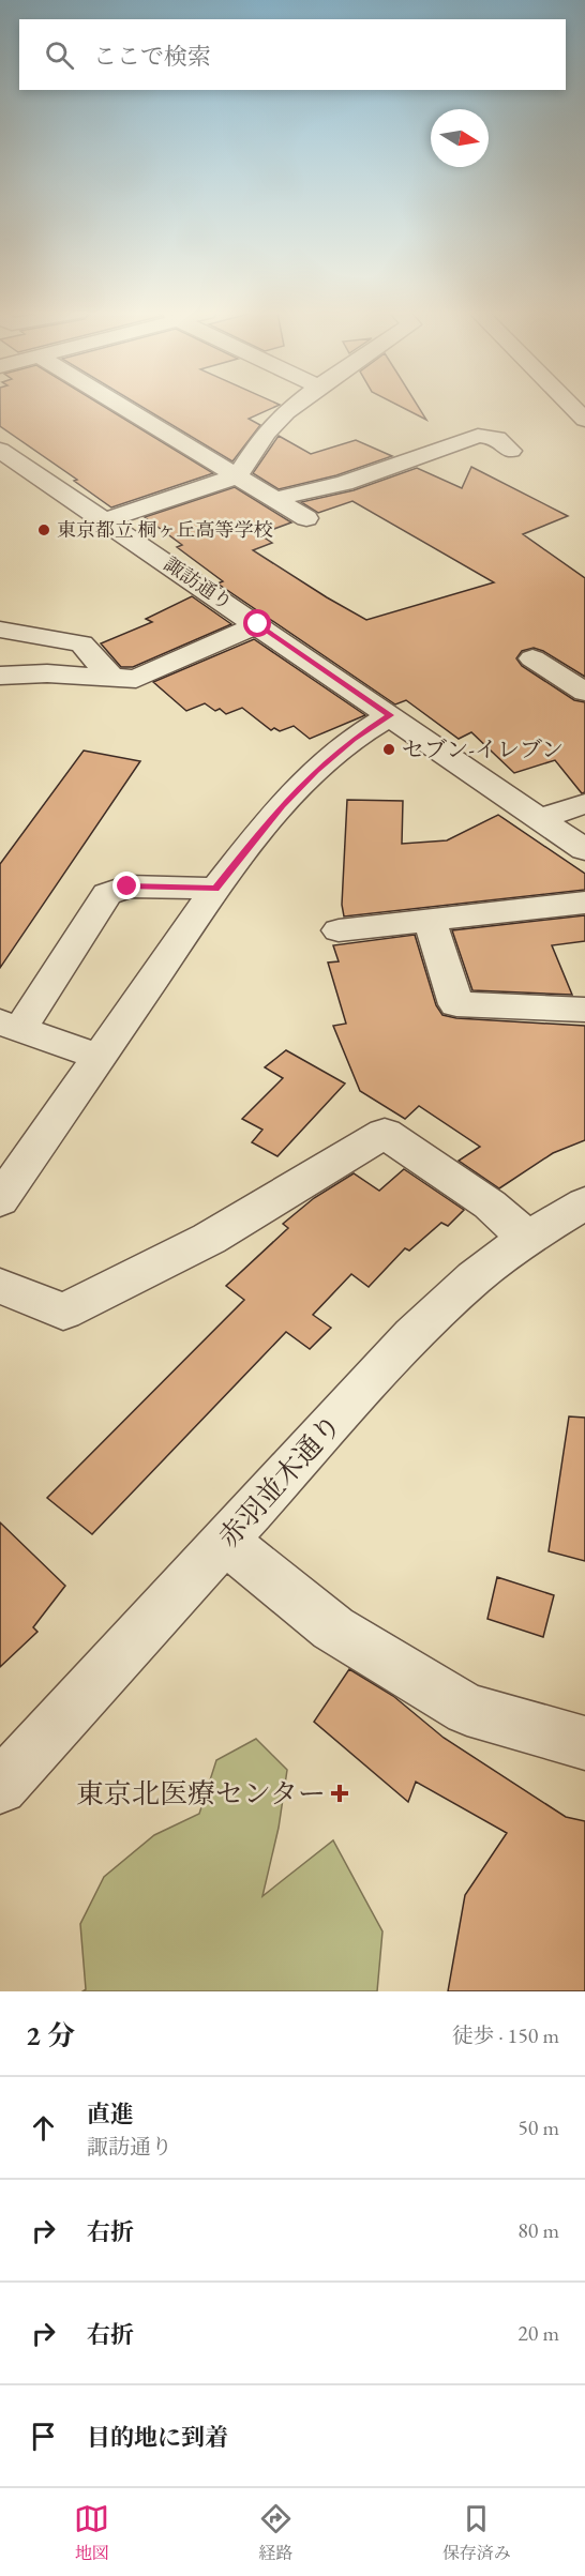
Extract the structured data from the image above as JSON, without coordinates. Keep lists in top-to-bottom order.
{
  "streets": {
    "street": ["諏訪通り", "赤羽並木通り"]
  },
  "places": {
    "other": ["東京都立 桐ヶ丘高等学校", "セブン-イレブン"],
    "health": ["東京北医療センター"]
  },
  "north": "right",
  "page": {
    "search": "ここで検索",
    "heading": ["2 分", "徒歩 · 150 m"],
    "list": [
      ["直進", "諏訪通り", "50 m"],
      ["右折", "80 m"],
      ["右折", "20 m"],
      "目的地に到着"
    ],
    "nav": ["地図", "経路", "保存済み"]
  }
}
